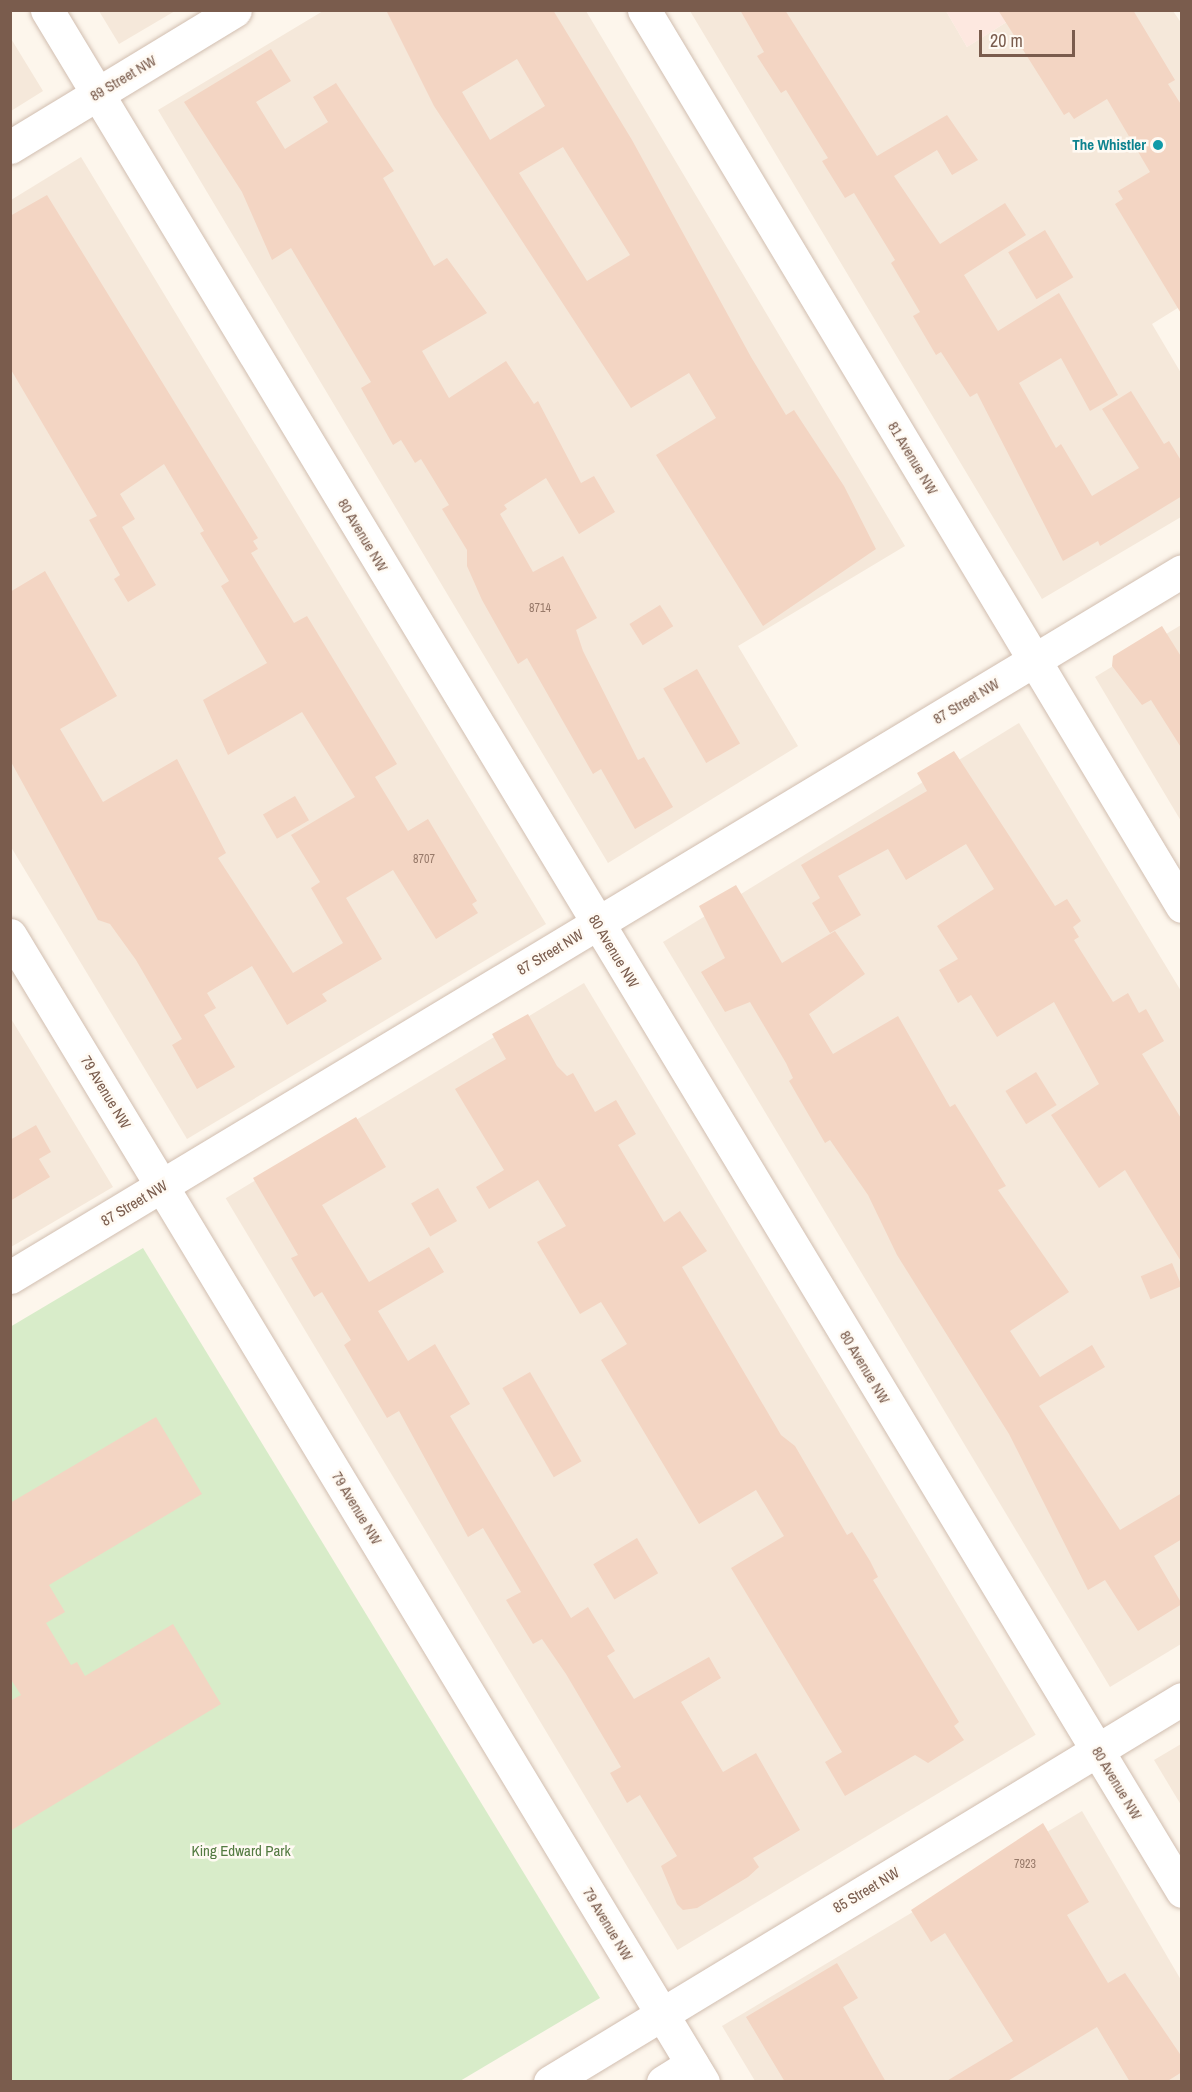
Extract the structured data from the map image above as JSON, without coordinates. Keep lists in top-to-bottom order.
{
  "streets": {
    "street": [
      "89 Street NW",
      "81 Avenue NW",
      "80 Avenue NW",
      "87 Street NW",
      "79 Avenue NW",
      "85 Street NW"
    ]
  },
  "crossings": [
    ["89 Street NW", "80 Avenue NW"],
    ["81 Avenue NW", "87 Street NW"],
    ["80 Avenue NW", "87 Street NW"],
    ["80 Avenue NW", "85 Street NW"],
    ["87 Street NW", "79 Avenue NW"],
    ["79 Avenue NW", "85 Street NW"]
  ],
  "parks": ["King Edward Park"],
  "places": ["The Whistler"],
  "house_numbers": ["8714", "8707", "7923"],
  "scale_bar": "20 m"
}
